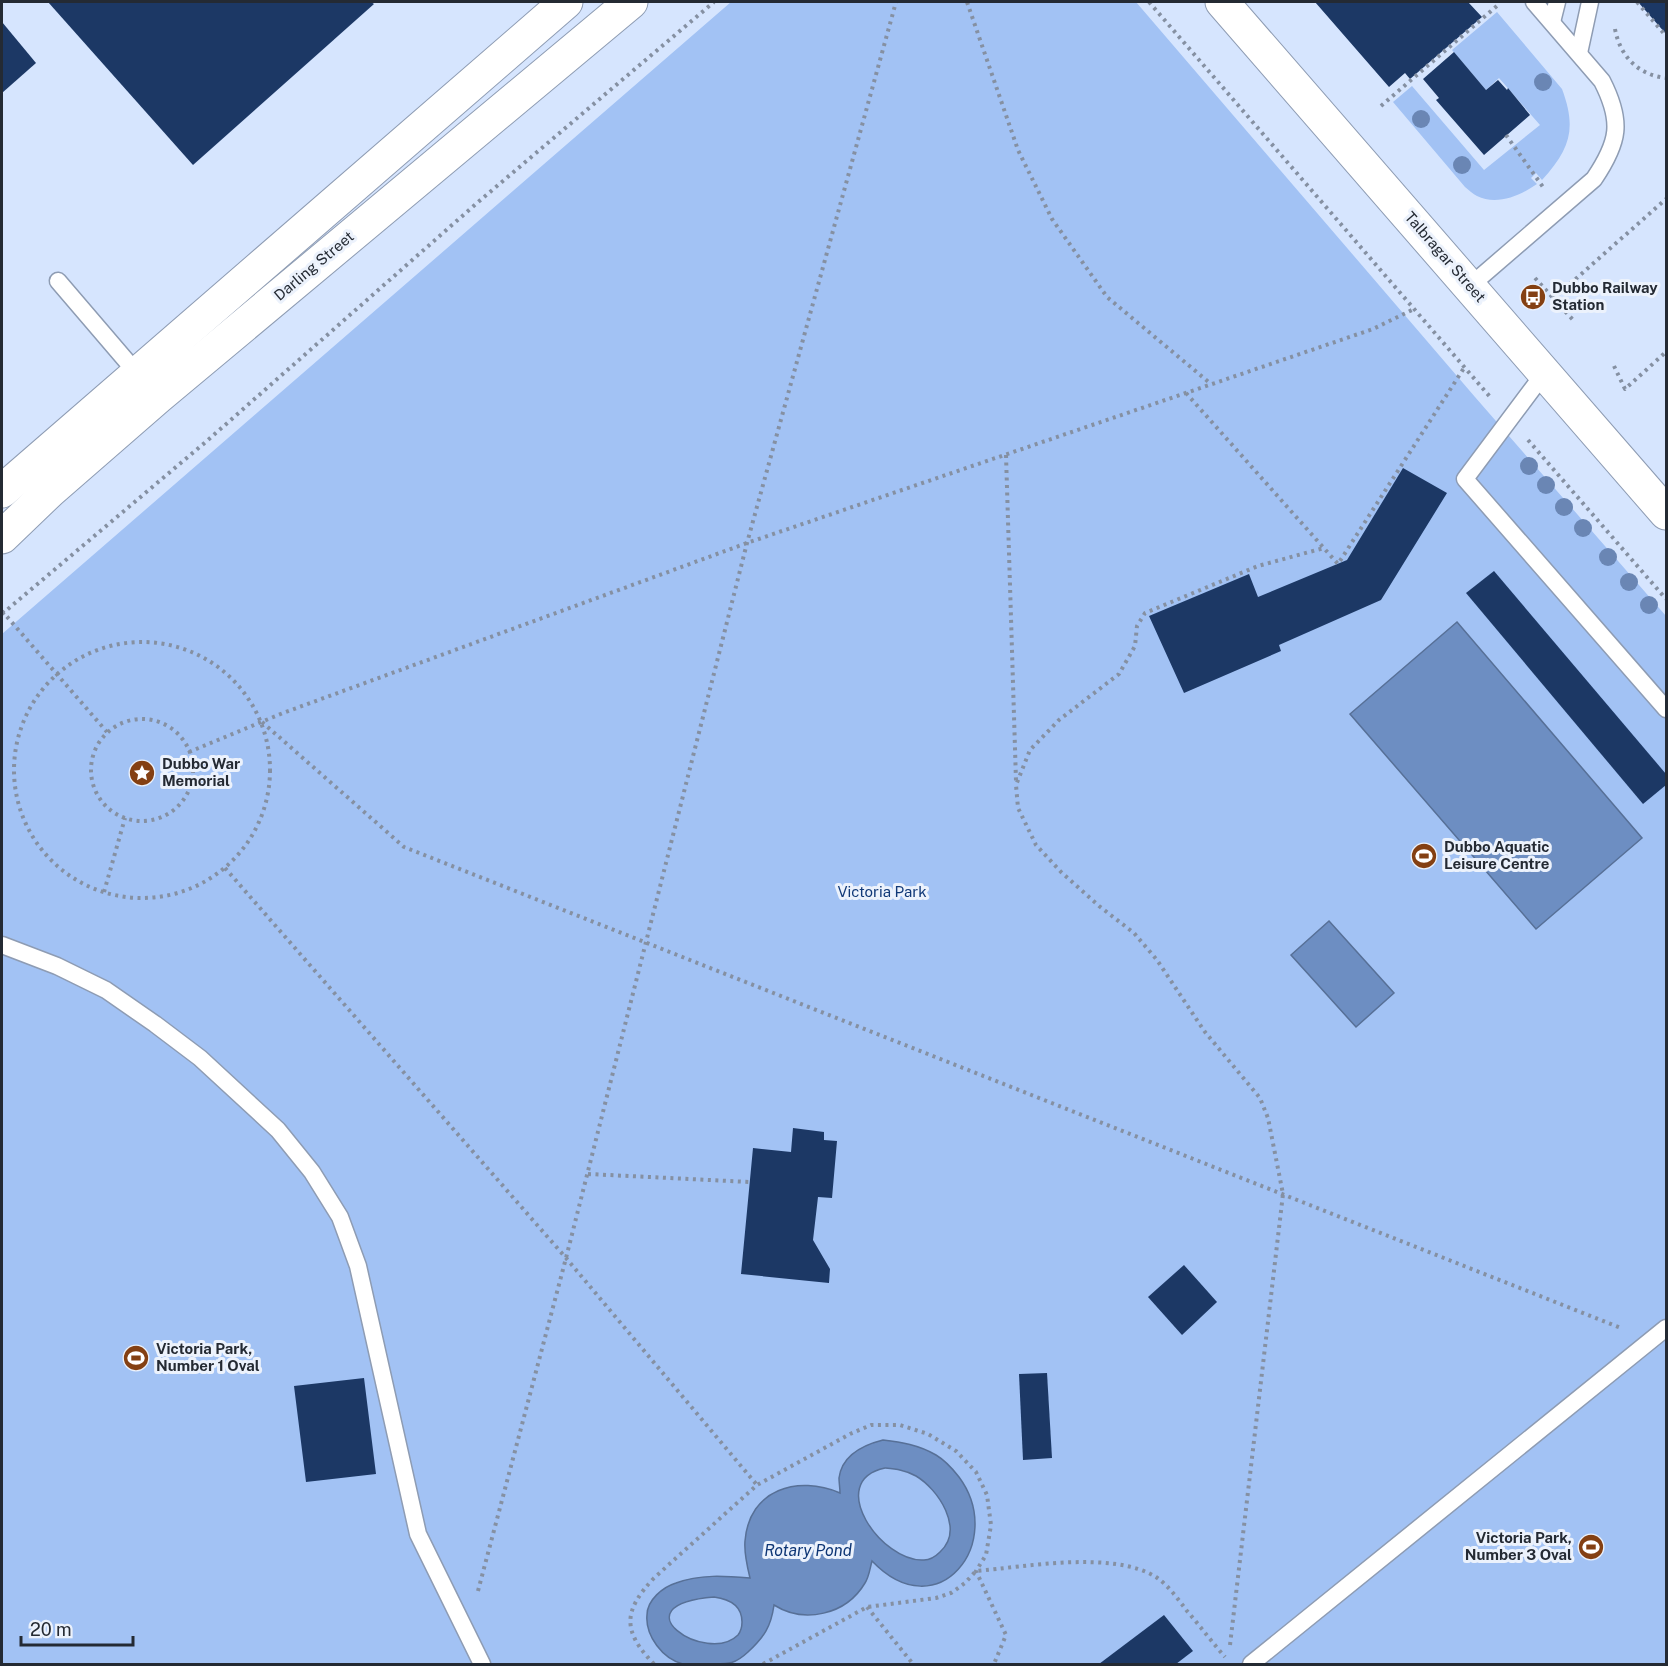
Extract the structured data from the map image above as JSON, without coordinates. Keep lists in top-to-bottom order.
{
  "streets": {
    "street": ["Talbragar Street", "Darling Street"]
  },
  "water": ["Rotary Pond"],
  "parks": ["Victoria Park"],
  "places": {
    "bus stop": ["Dubbo Railway Station"],
    "place": ["Dubbo War Memorial"],
    "sports": ["Dubbo Aquatic Leisure Centre", "Victoria Park, Number 1 Oval", "Victoria Park, Number 3 Oval"]
  },
  "scale_bar": "20 m"
}
